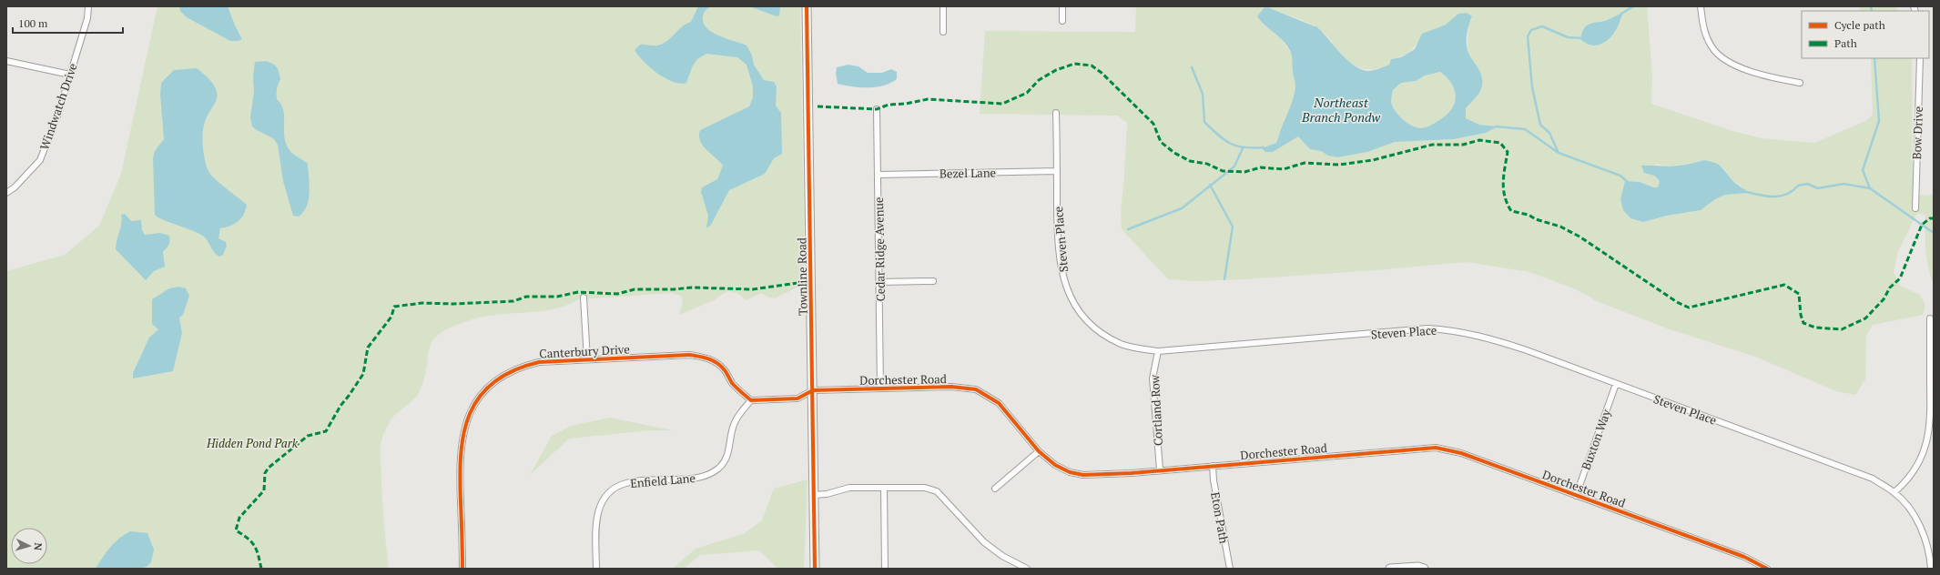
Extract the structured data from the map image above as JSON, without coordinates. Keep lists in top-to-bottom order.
{
  "streets": {
    "street": [
      "Windwatch Drive",
      "Bow Drive",
      "Bezel Lane",
      "Steven Place",
      "Cedar Ridge Avenue",
      "Townline Road",
      "Canterbury Drive",
      "Dorchester Road",
      "Cortland Row",
      "Buxton Way",
      "Enfield Lane",
      "Eton Path"
    ]
  },
  "crossings": [
    ["Bezel Lane", "Steven Place"],
    ["Bezel Lane", "Cedar Ridge Avenue"],
    ["Steven Place", "Cortland Row"],
    ["Steven Place", "Buxton Way"],
    ["Cedar Ridge Avenue", "Dorchester Road"],
    ["Townline Road", "Dorchester Road"],
    ["Canterbury Drive", "Enfield Lane"],
    ["Dorchester Road", "Cortland Row"],
    ["Dorchester Road", "Buxton Way"],
    ["Dorchester Road", "Eton Path"]
  ],
  "water": ["Northeast Branch Pondw"],
  "parks": ["Hidden Pond Park"],
  "legend": ["Cycle path", "Path"],
  "scale_bar": "100 m",
  "north": "right"
}
